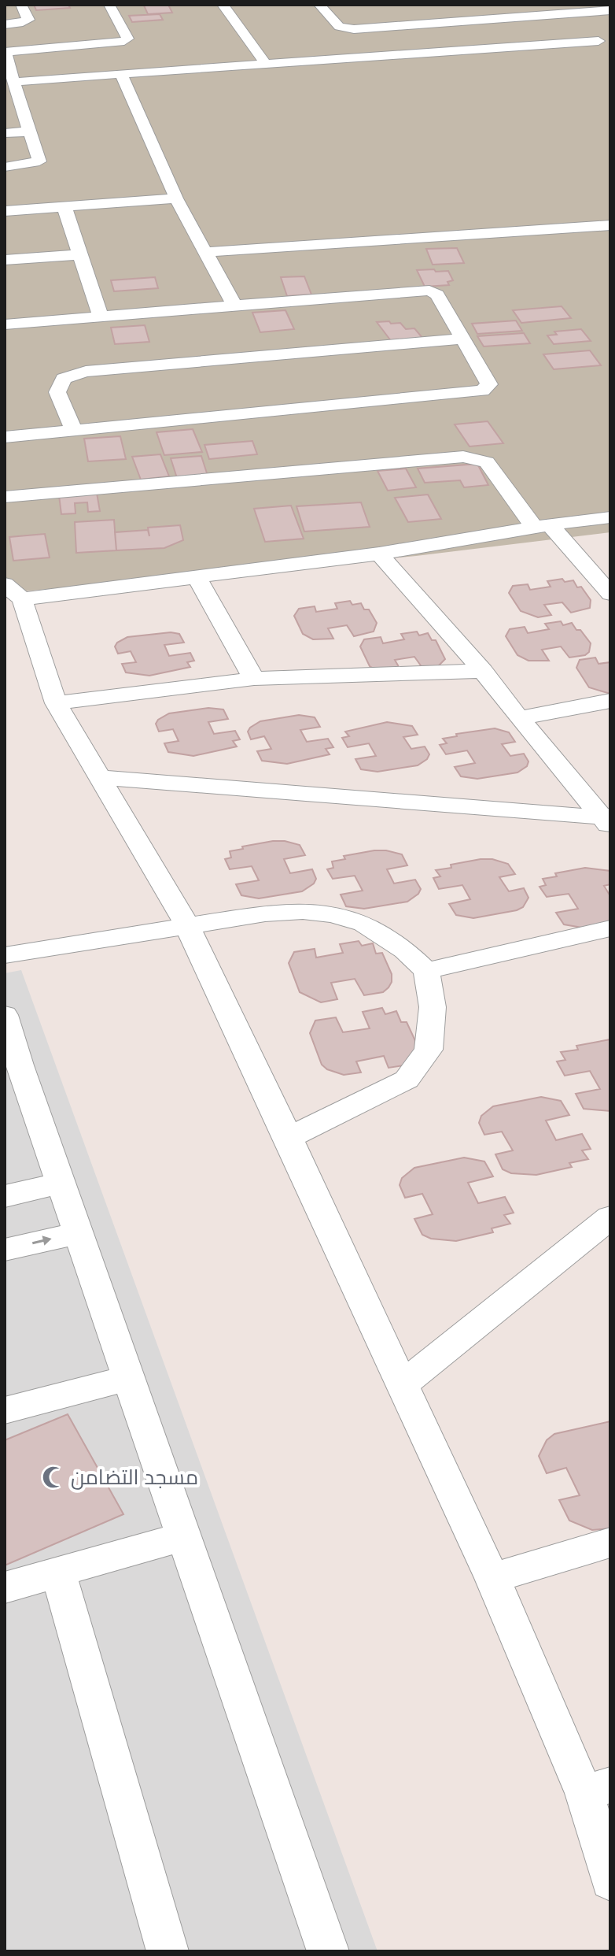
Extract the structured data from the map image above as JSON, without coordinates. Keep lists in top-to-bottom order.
{
  "places": {
    "mosque": ["مسجد التضامن"]
  }
}
